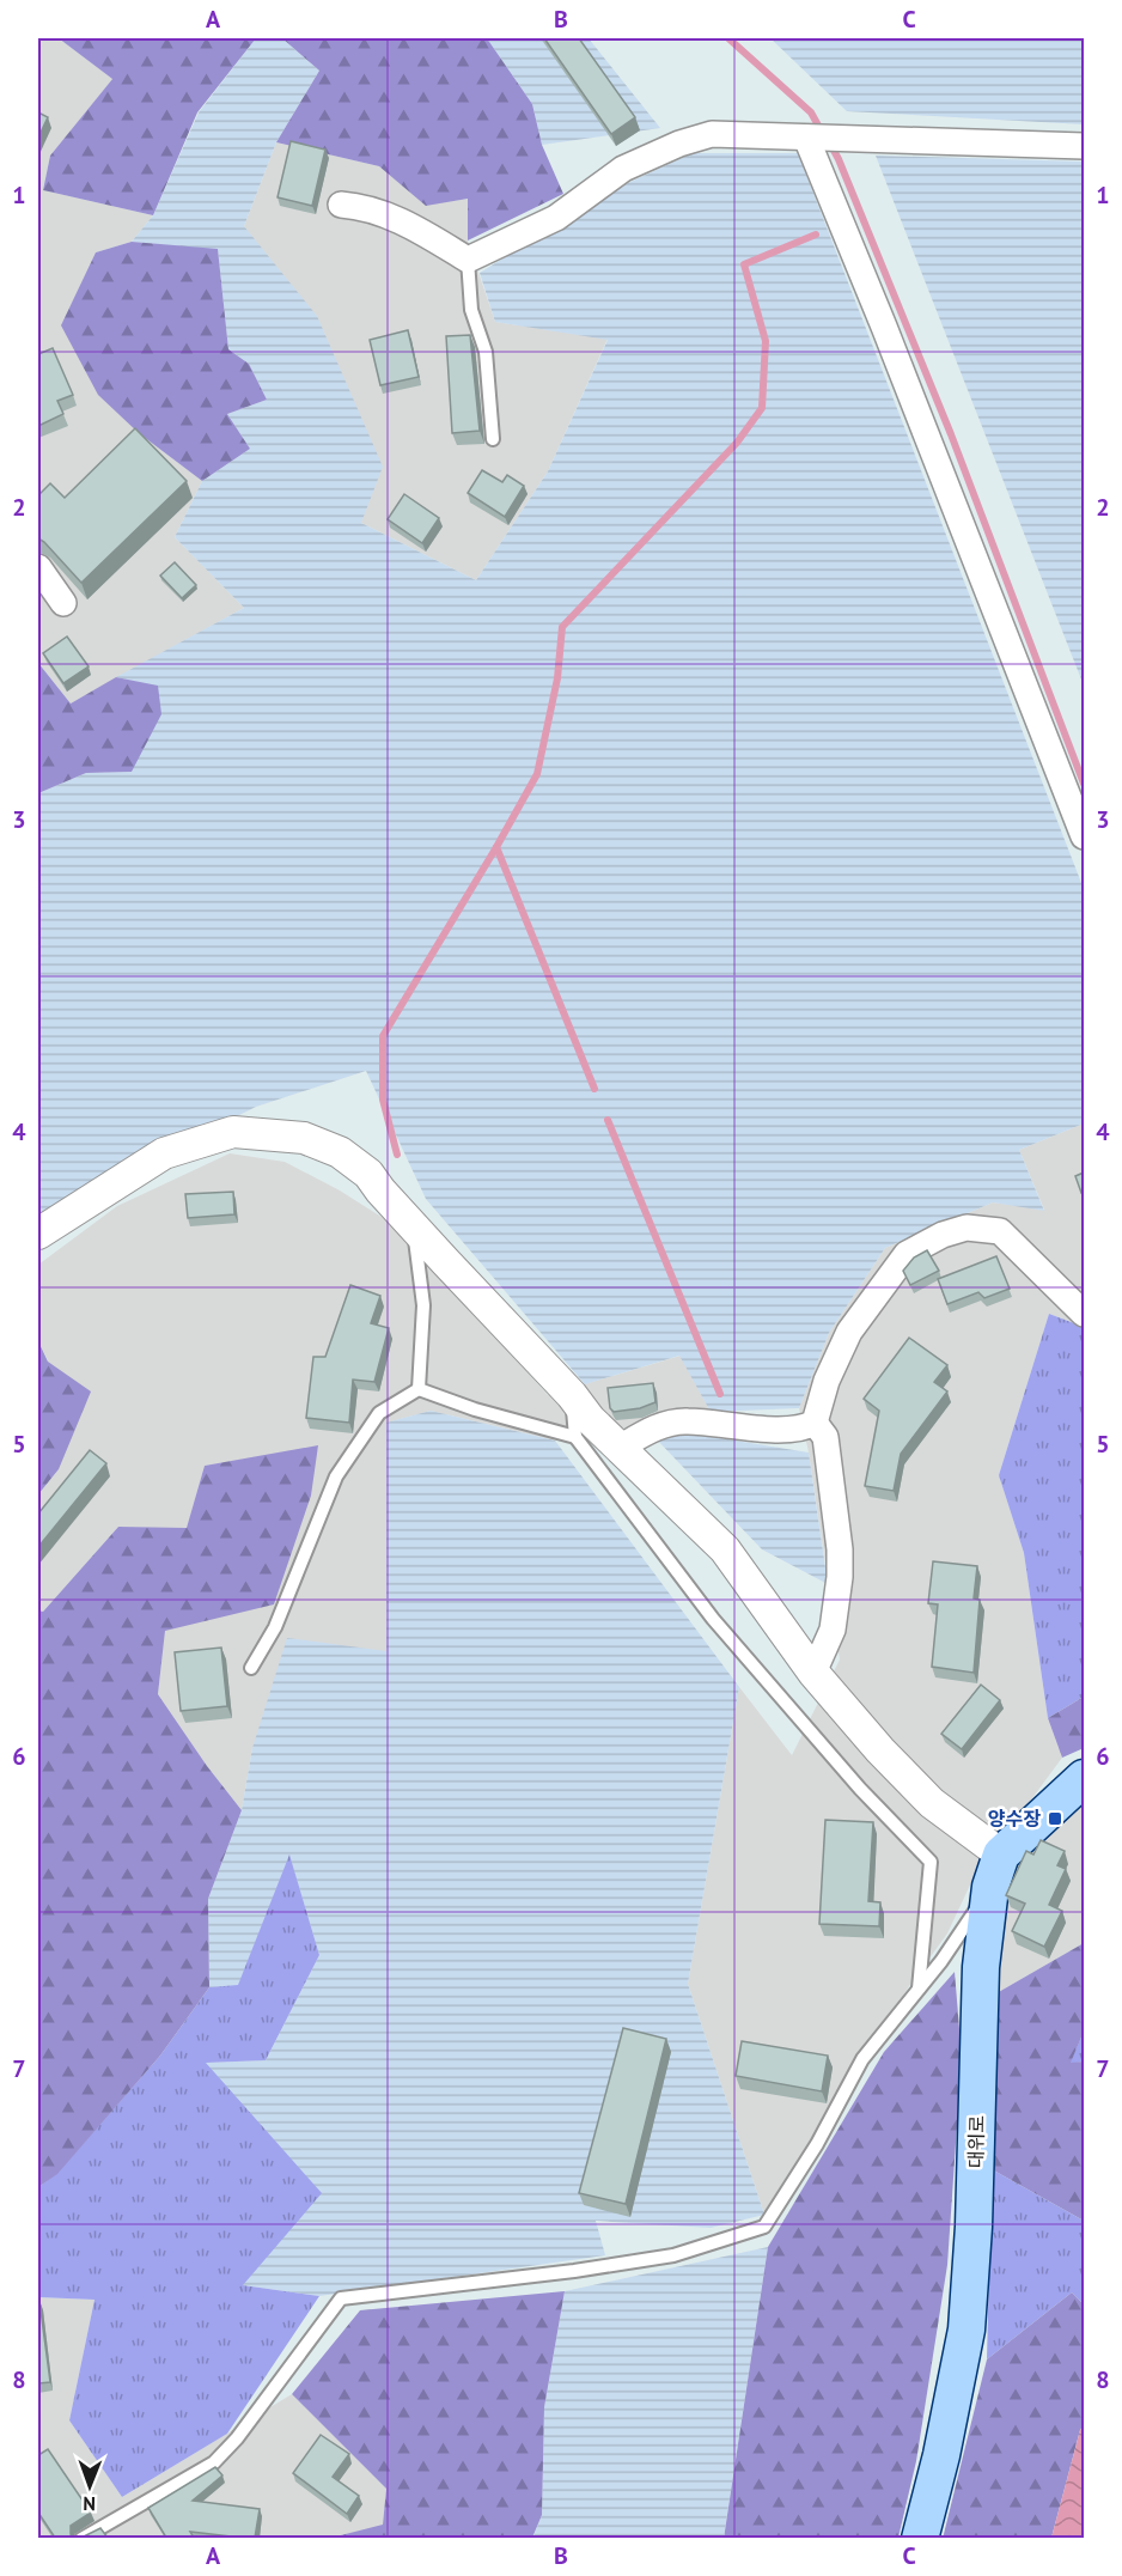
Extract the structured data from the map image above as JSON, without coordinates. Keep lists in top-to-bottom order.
{
  "streets": {
    "main road": ["대위로"]
  },
  "places": {
    "transit": ["양수장"]
  },
  "north": "bottom",
  "grid": {
    "columns": ["A", "B", "C"],
    "rows": [
      "1",
      "2",
      "3",
      "4",
      "5",
      "6",
      "7",
      "8"
    ]
  }
}
